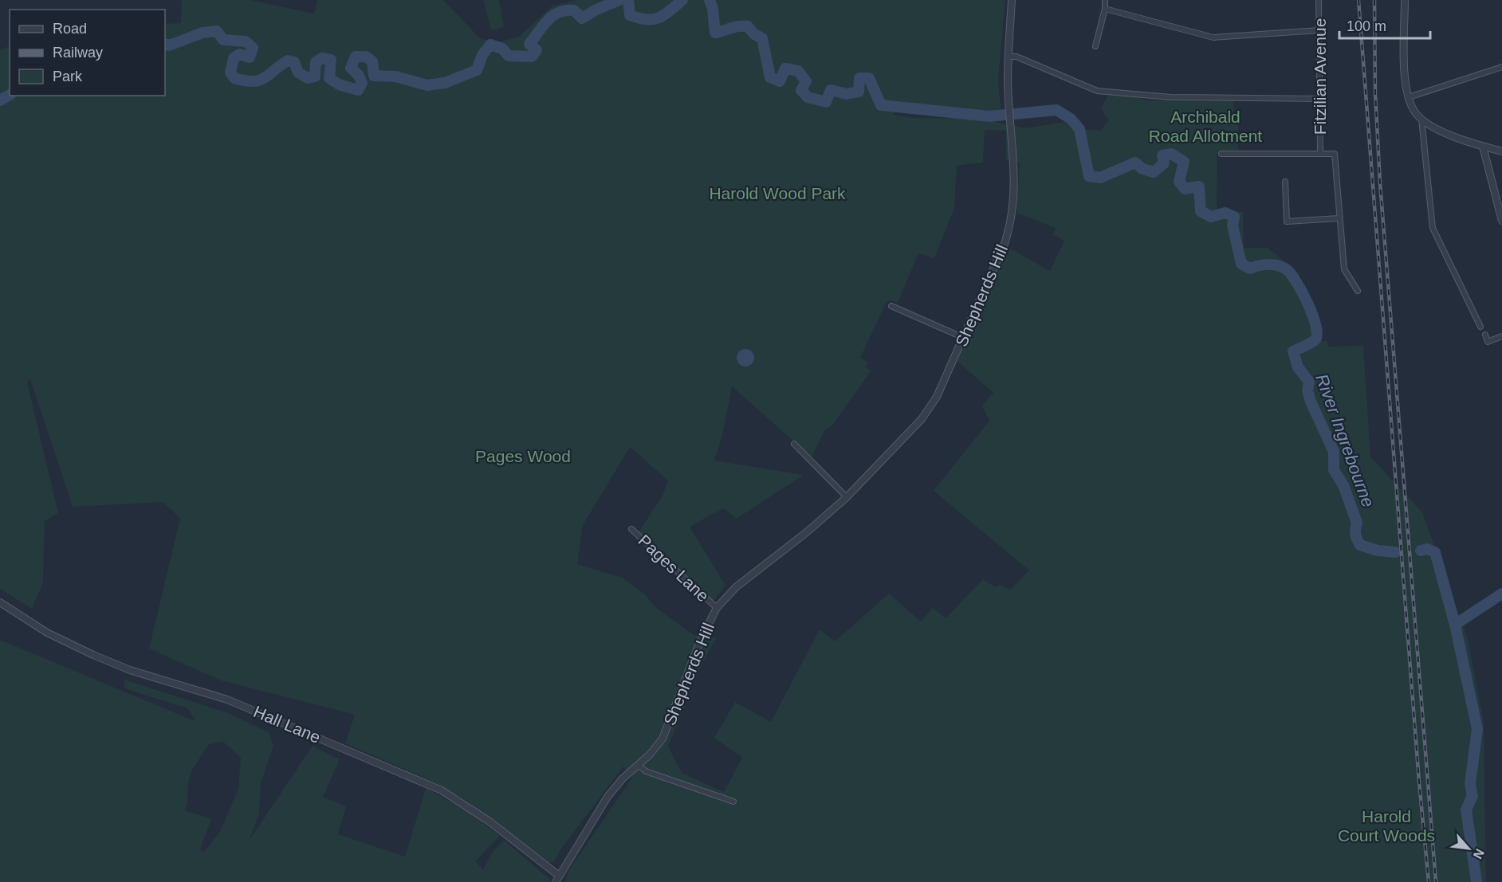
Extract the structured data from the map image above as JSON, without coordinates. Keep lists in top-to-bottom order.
{
  "streets": {
    "street": [
      "Fitzilian Avenue",
      "Shepherds Hill",
      "Pages Lane",
      "Hall Lane"
    ]
  },
  "crossings": [
    ["Shepherds Hill", "Pages Lane"],
    ["Shepherds Hill", "Hall Lane"]
  ],
  "water": ["River Ingrebourne"],
  "parks": [
    "Archibald Road Allotment",
    "Harold Wood Park",
    "Pages Wood",
    "Harold Court Woods"
  ],
  "legend": ["Road", "Railway", "Park"],
  "scale_bar": "100 m",
  "north": "bottom right"
}
